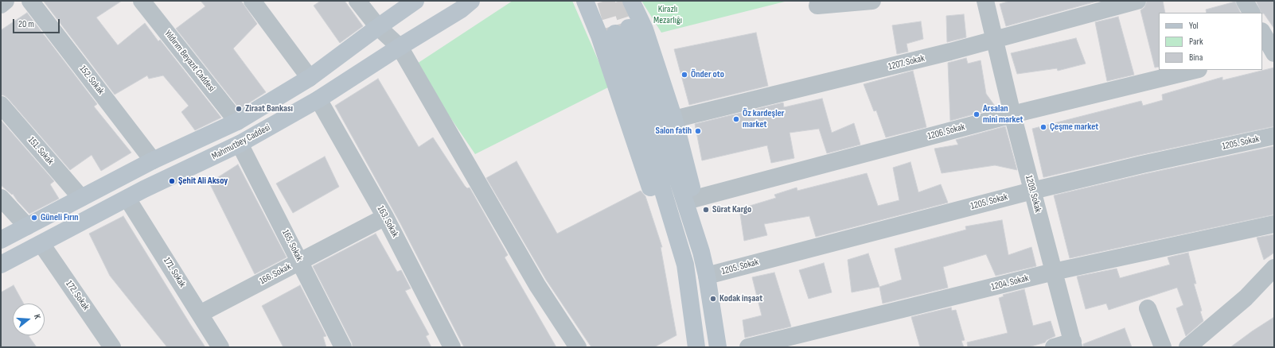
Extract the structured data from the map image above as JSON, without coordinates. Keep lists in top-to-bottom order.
{
  "streets": {
    "main road": ["Mahmutbey Caddesi"],
    "street": [
      "Yıldırım Beyazıt Caddesi",
      "1207. Sokak",
      "152. Sokak",
      "1206. Sokak",
      "1205. Sokak",
      "151. Sokak",
      "1209. Sokak",
      "163. Sokak",
      "165. Sokak",
      "171. Sokak",
      "166. Sokak",
      "1204. Sokak",
      "172. Sokak"
    ]
  },
  "crossings": [
    ["Yıldırım Beyazıt Caddesi", "Mahmutbey Caddesi"],
    ["1207. Sokak", "1209. Sokak"],
    ["152. Sokak", "Mahmutbey Caddesi"],
    ["1206. Sokak", "1209. Sokak"],
    ["Mahmutbey Caddesi", "151. Sokak"],
    ["Mahmutbey Caddesi", "163. Sokak"],
    ["Mahmutbey Caddesi", "165. Sokak"],
    ["Mahmutbey Caddesi", "171. Sokak"],
    ["Mahmutbey Caddesi", "172. Sokak"],
    ["1205. Sokak", "1209. Sokak"],
    ["1209. Sokak", "1204. Sokak"],
    ["163. Sokak", "166. Sokak"],
    ["165. Sokak", "166. Sokak"],
    ["171. Sokak", "166. Sokak"]
  ],
  "parks": ["Kirazlı Mezarlığı"],
  "places": [
    "Önder oto",
    "Ziraat Bankası",
    "Arsalan mini market",
    "Öz kardeşler market",
    "Çeşme market",
    "Salon fatih",
    "Şehit Ali Aksoy",
    "Sürat Kargo",
    "Güneli Fırın",
    "Kodak inşaat"
  ],
  "legend": ["Yol", "Park", "Bina"],
  "scale_bar": "20 m",
  "north": "right"
}
